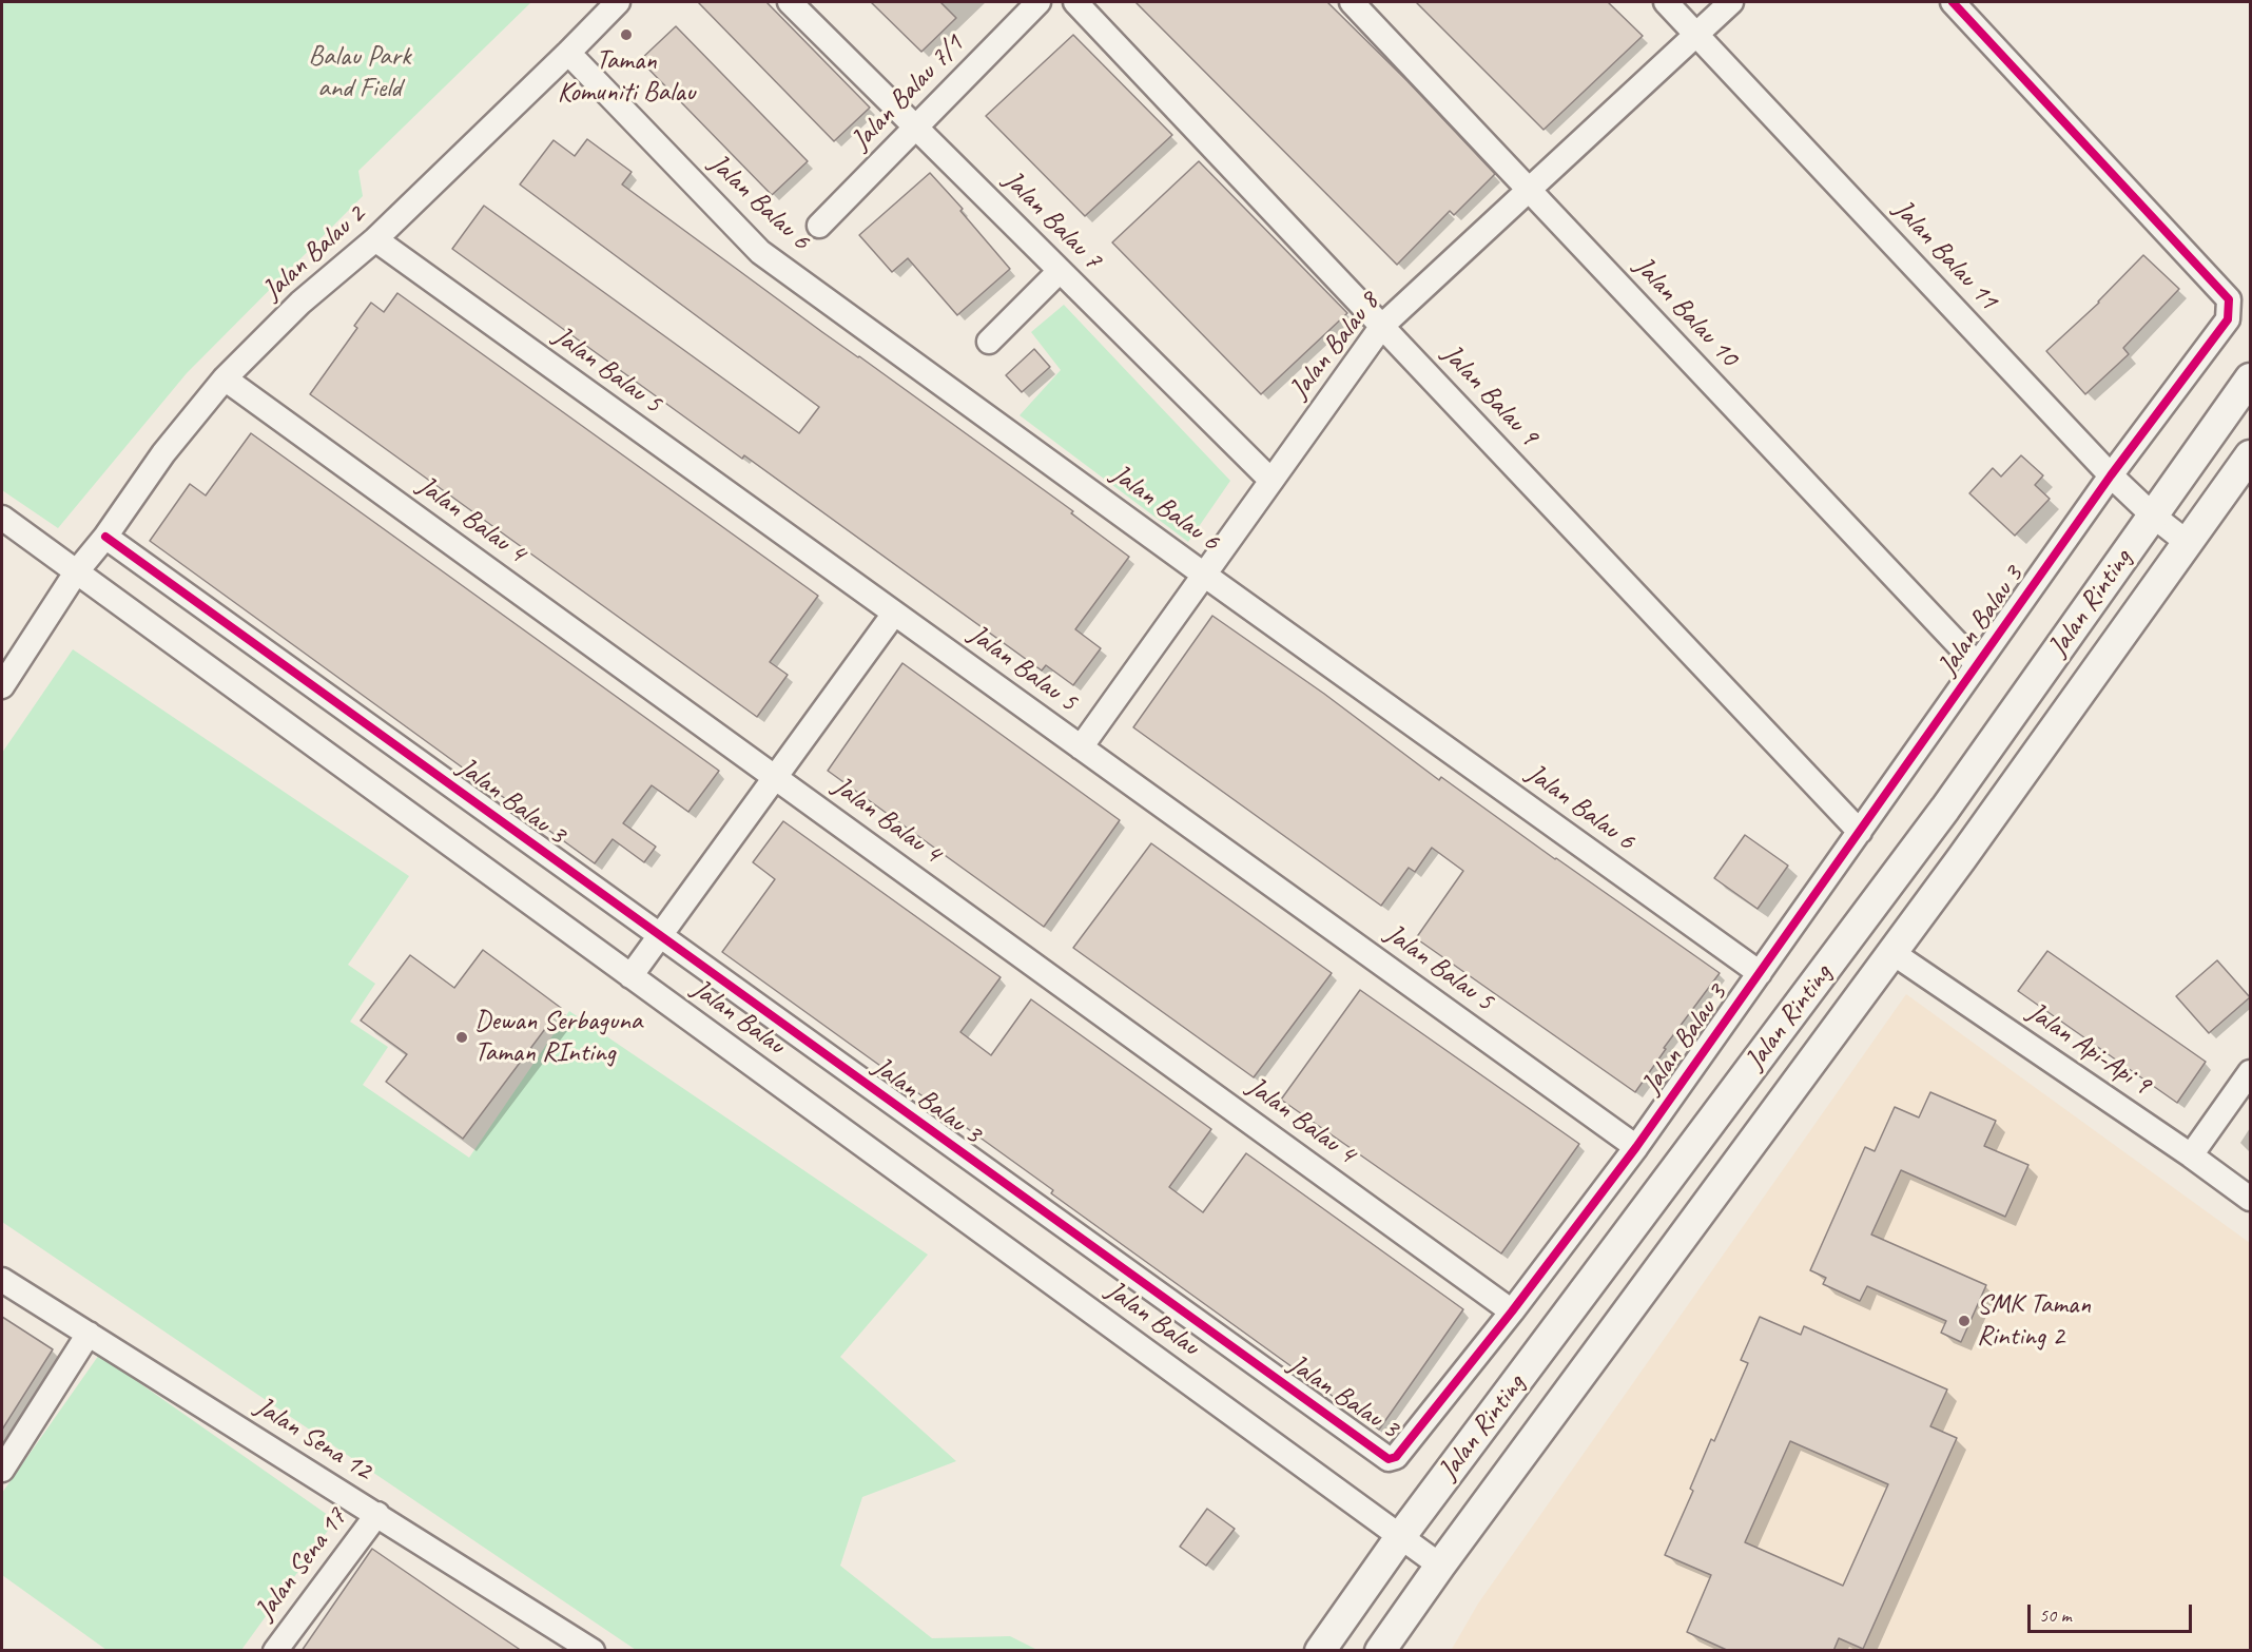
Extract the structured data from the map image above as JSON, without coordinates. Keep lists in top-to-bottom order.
{
  "streets": {
    "main road": ["Jalan Rinting"],
    "street": [
      "Jalan Balau 7/1",
      "Jalan Balau 6",
      "Jalan Balau 7",
      "Jalan Balau 2",
      "Jalan Balau 11",
      "Jalan Balau 10",
      "Jalan Balau 8",
      "Jalan Balau 5",
      "Jalan Balau 9",
      "Jalan Balau 4",
      "Jalan Balau 3",
      "Jalan Balau",
      "Jalan Api-Api 9",
      "Jalan Sena 12",
      "Jalan Sena 17"
    ]
  },
  "crossings": [
    ["Jalan Balau 7/1", "Jalan Balau 7"],
    ["Jalan Balau 6", "Jalan Balau 2"],
    ["Jalan Balau 6", "Jalan Balau 8"],
    ["Jalan Balau 6", "Jalan Balau 3"],
    ["Jalan Balau 7", "Jalan Balau 8"],
    ["Jalan Balau 2", "Jalan Balau 5"],
    ["Jalan Balau 2", "Jalan Balau 4"],
    ["Jalan Balau 2", "Jalan Balau 3"],
    ["Jalan Balau 2", "Jalan Balau"],
    ["Jalan Balau 11", "Jalan Balau 8"],
    ["Jalan Balau 11", "Jalan Rinting"],
    ["Jalan Balau 11", "Jalan Balau 3"],
    ["Jalan Balau 10", "Jalan Balau 8"],
    ["Jalan Balau 10", "Jalan Balau 3"],
    ["Jalan Balau 8", "Jalan Balau 5"],
    ["Jalan Balau 8", "Jalan Balau 9"],
    ["Jalan Balau 5", "Jalan Balau 3"],
    ["Jalan Balau 9", "Jalan Balau 3"],
    ["Jalan Balau 4", "Jalan Balau 3"],
    ["Jalan Rinting", "Jalan Balau"],
    ["Jalan Rinting", "Jalan Api-Api 9"],
    ["Jalan Sena 12", "Jalan Sena 17"]
  ],
  "parks": ["Balau Park and Field"],
  "places": ["Taman Komuniti Balau", "Dewan Serbaguna Taman RInting", "SMK Taman Rinting 2"],
  "scale_bar": "50 m"
}
